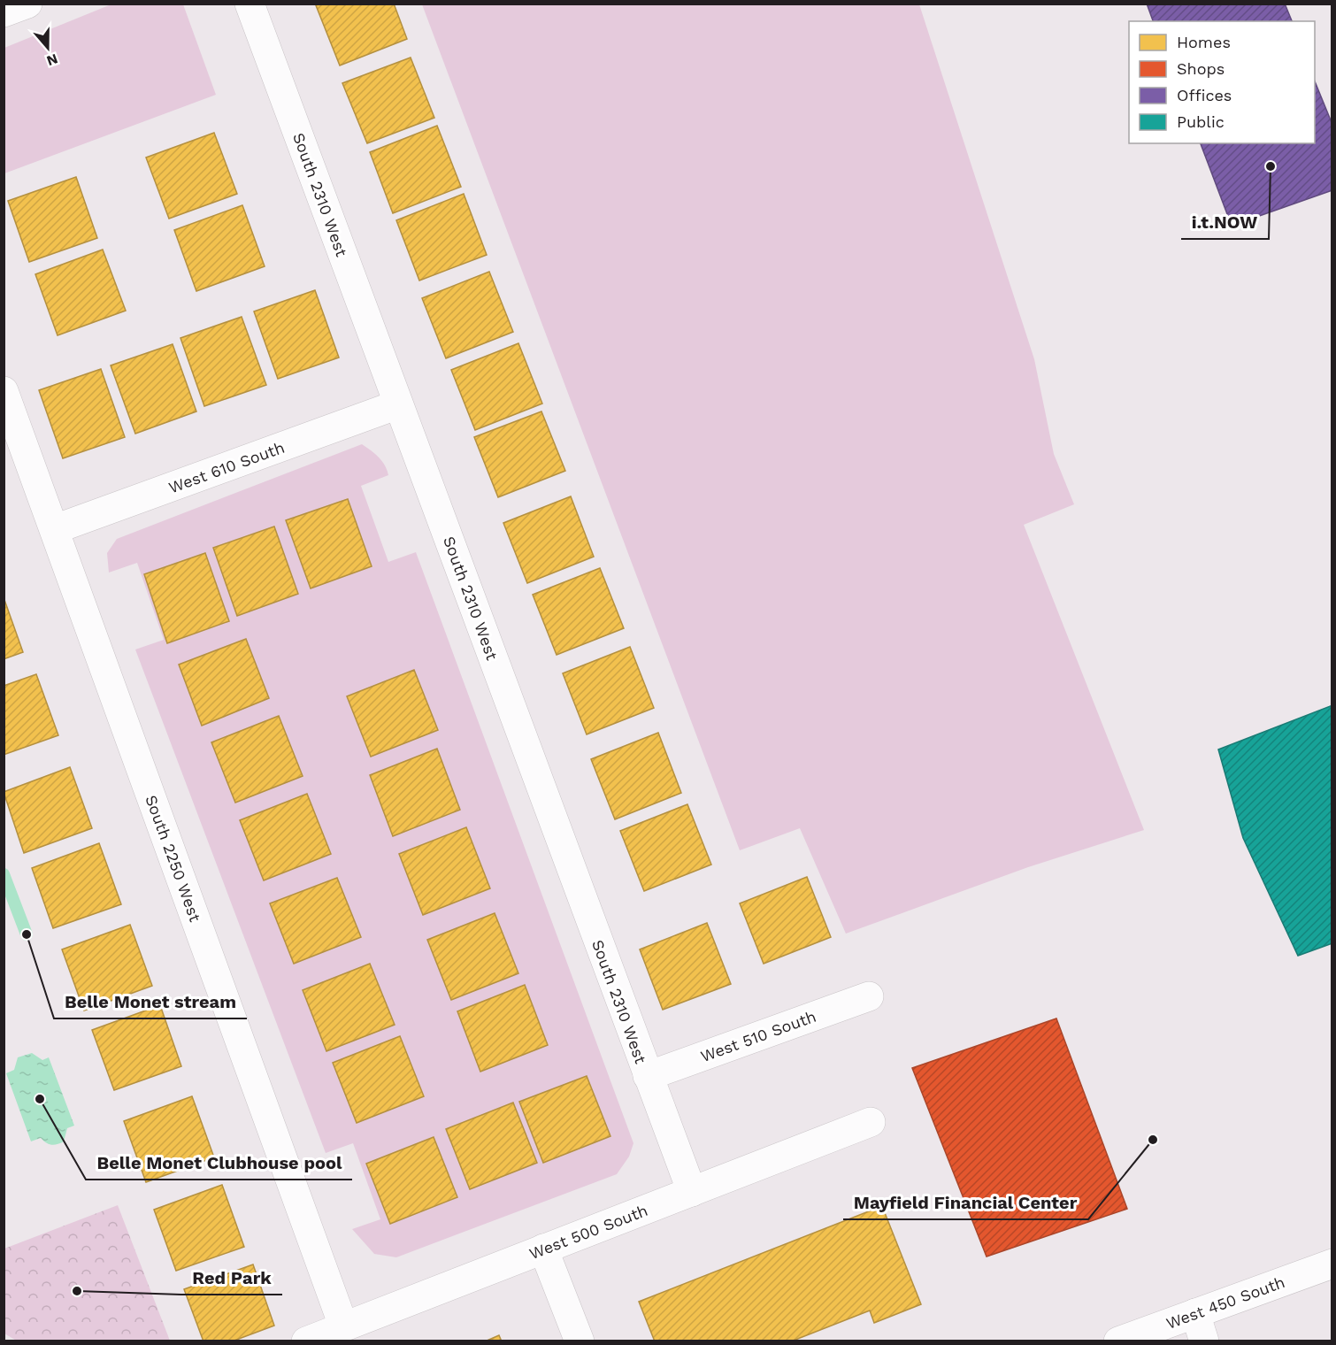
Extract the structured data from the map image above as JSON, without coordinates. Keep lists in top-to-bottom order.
{
  "streets": {
    "street": [
      "South 2310 West",
      "West 610 South",
      "South 2250 West",
      "West 510 South",
      "West 500 South",
      "West 450 South"
    ]
  },
  "crossings": [
    ["South 2310 West", "West 610 South"],
    ["South 2310 West", "West 510 South"],
    ["South 2310 West", "West 500 South"],
    ["West 610 South", "South 2250 West"],
    ["South 2250 West", "West 500 South"]
  ],
  "places": [
    "i.t.NOW",
    "Belle Monet stream",
    "Belle Monet Clubhouse pool",
    "Mayfield Financial Center",
    "Red Park"
  ],
  "legend": [
    "Homes",
    "Shops",
    "Offices",
    "Public"
  ],
  "north": "bottom"
}
